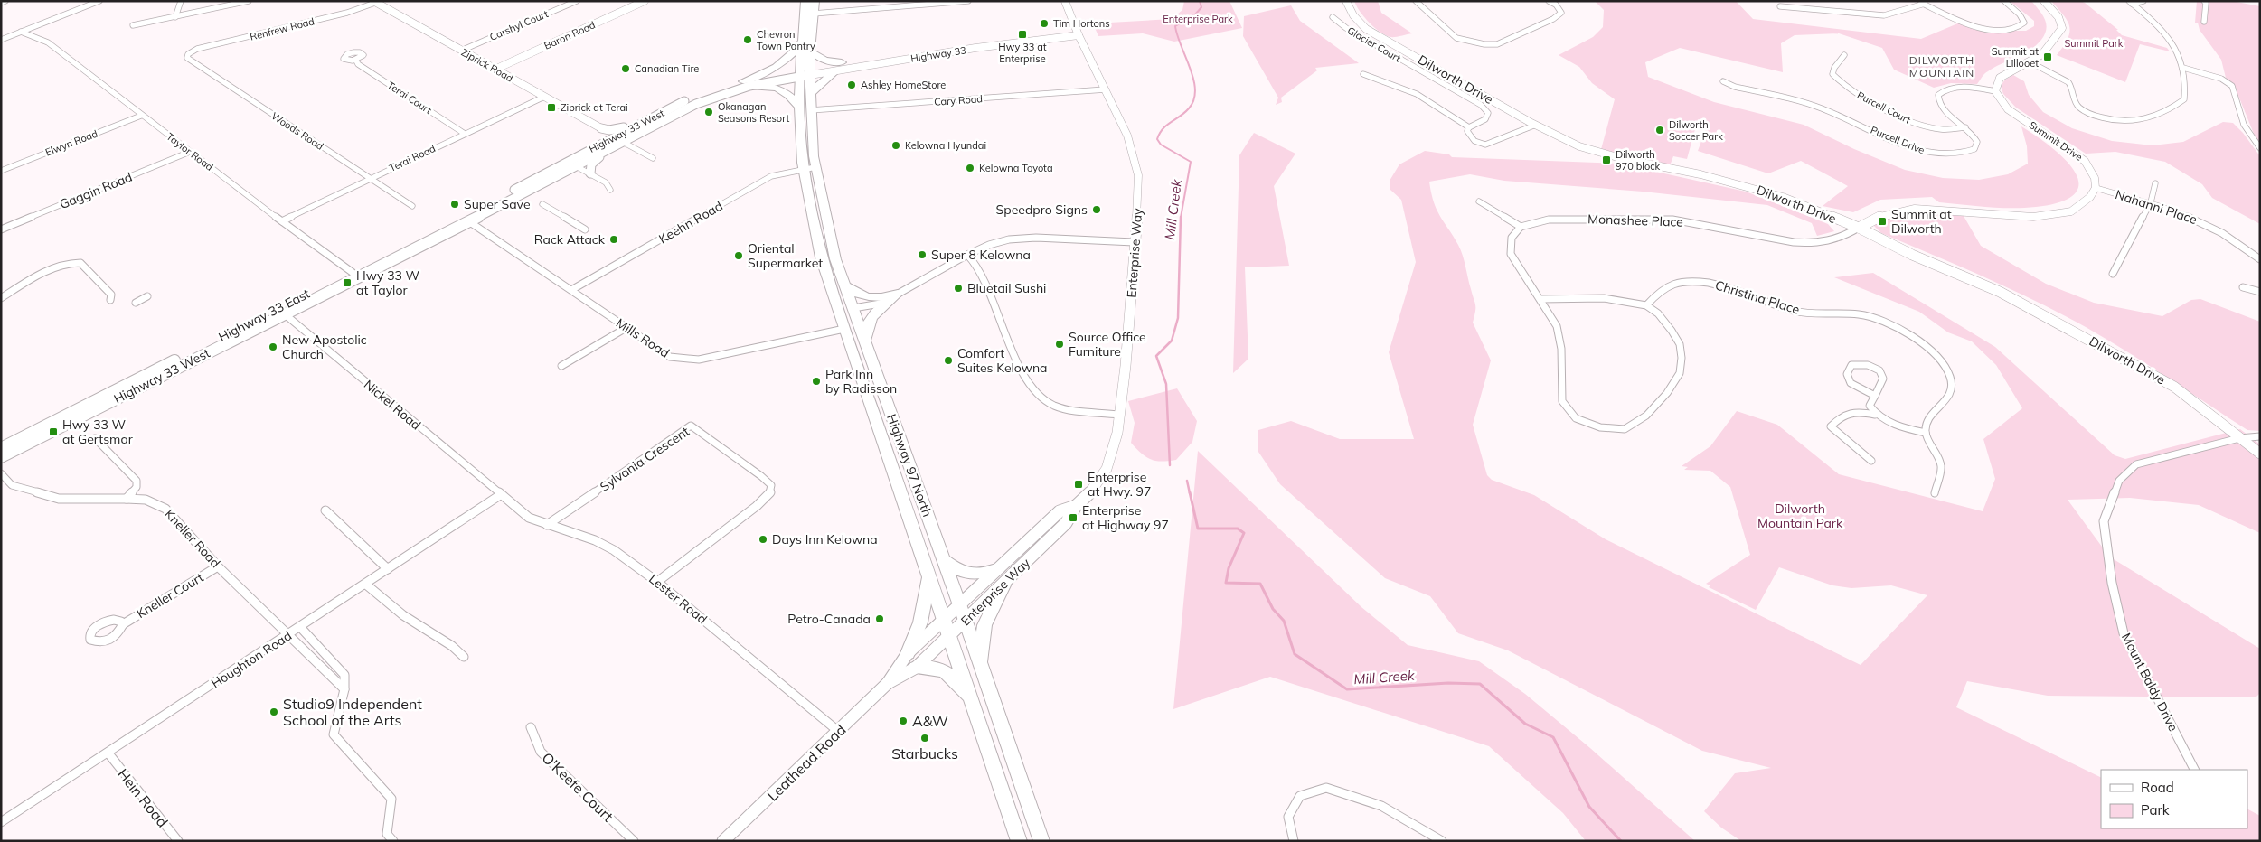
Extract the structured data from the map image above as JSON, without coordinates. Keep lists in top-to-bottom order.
{
  "streets": {
    "highway": ["Highway 97 North"],
    "main road": ["Highway 33 West", "Highway 33 East"],
    "street": [
      "Carshyl Court",
      "Renfrew Road",
      "Baron Road",
      "Glacier Court",
      "Highway 33",
      "Ziprick Road",
      "Dilworth Drive",
      "Terai Court",
      "Cary Road",
      "Purcell Court",
      "Woods Road",
      "Purcell Drive",
      "Summit Drive",
      "Elwyn Road",
      "Taylor Road",
      "Terai Road",
      "Gaggin Road",
      "Nahanni Place",
      "Monashee Place",
      "Keehn Road",
      "Enterprise Way",
      "Christina Place",
      "Mills Road",
      "Nickel Road",
      "Sylvania Crescent",
      "Kneller Road",
      "Kneller Court",
      "Lester Road",
      "Houghton Road",
      "Mount Baldy Drive",
      "Leathead Road",
      "O'Keefe Court",
      "Hein Road"
    ]
  },
  "crossings": [
    ["Carshyl Court", "Ziprick Road"],
    ["Renfrew Road", "Ziprick Road"],
    ["Renfrew Road", "Woods Road"],
    ["Baron Road", "Ziprick Road"],
    ["Highway 33", "Highway 33 West"],
    ["Highway 33", "Enterprise Way"],
    ["Highway 33", "Highway 97 North"],
    ["Ziprick Road", "Terai Road"],
    ["Dilworth Drive", "Monashee Place"],
    ["Dilworth Drive", "Mount Baldy Drive"],
    ["Terai Court", "Terai Road"],
    ["Cary Road", "Enterprise Way"],
    ["Cary Road", "Highway 97 North"],
    ["Purcell Court", "Purcell Drive"],
    ["Woods Road", "Terai Road"],
    ["Highway 33 West", "Taylor Road"],
    ["Highway 33 West", "Highway 33 East"],
    ["Highway 33 West", "Mills Road"],
    ["Highway 33 West", "Nickel Road"],
    ["Highway 33 West", "Highway 97 North"],
    ["Purcell Drive", "Summit Drive"],
    ["Summit Drive", "Nahanni Place"],
    ["Elwyn Road", "Taylor Road"],
    ["Taylor Road", "Terai Road"],
    ["Taylor Road", "Gaggin Road"],
    ["Taylor Road", "Highway 33 East"],
    ["Keehn Road", "Mills Road"],
    ["Keehn Road", "Highway 97 North"],
    ["Enterprise Way", "Highway 97 North"],
    ["Enterprise Way", "Leathead Road"],
    ["Mills Road", "Highway 97 North"],
    ["Nickel Road", "Lester Road"],
    ["Nickel Road", "Houghton Road"],
    ["Sylvania Crescent", "Lester Road"],
    ["Highway 97 North", "Leathead Road"],
    ["Kneller Road", "Kneller Court"],
    ["Kneller Road", "Houghton Road"],
    ["Lester Road", "Houghton Road"],
    ["Lester Road", "Leathead Road"],
    ["Houghton Road", "Hein Road"]
  ],
  "districts": ["DILWORTH MOUNTAIN"],
  "water": ["Mill Creek"],
  "parks": ["Enterprise Park", "Summit Park", "Dilworth Mountain Park"],
  "places": {
    "other": [
      "Tim Hortons",
      "Chevron Town Pantry",
      "Canadian Tire",
      "Ashley HomeStore",
      "Okanagan Seasons Resort",
      "Dilworth Soccer Park",
      "Kelowna Hyundai",
      "Kelowna Toyota",
      "Super Save",
      "Speedpro Signs",
      "Rack Attack",
      "Super 8 Kelowna",
      "Oriental Supermarket",
      "Bluetail Sushi",
      "Source Office Furniture",
      "New Apostolic Church",
      "Comfort Suites Kelowna",
      "Park Inn by Radisson",
      "Days Inn Kelowna",
      "Petro-Canada",
      "Studio9 Independent School of the Arts",
      "A&W",
      "Starbucks"
    ],
    "transit": [
      "Hwy 33 at Enterprise",
      "Summit at Lillooet",
      "Ziprick at Terai",
      "Dilworth 970 block",
      "Summit at Dilworth",
      "Hwy 33 W at Taylor",
      "Hwy 33 W at Gertsmar",
      "Enterprise at Hwy. 97",
      "Enterprise at Highway 97"
    ]
  },
  "legend": ["Road", "Park"]
}
